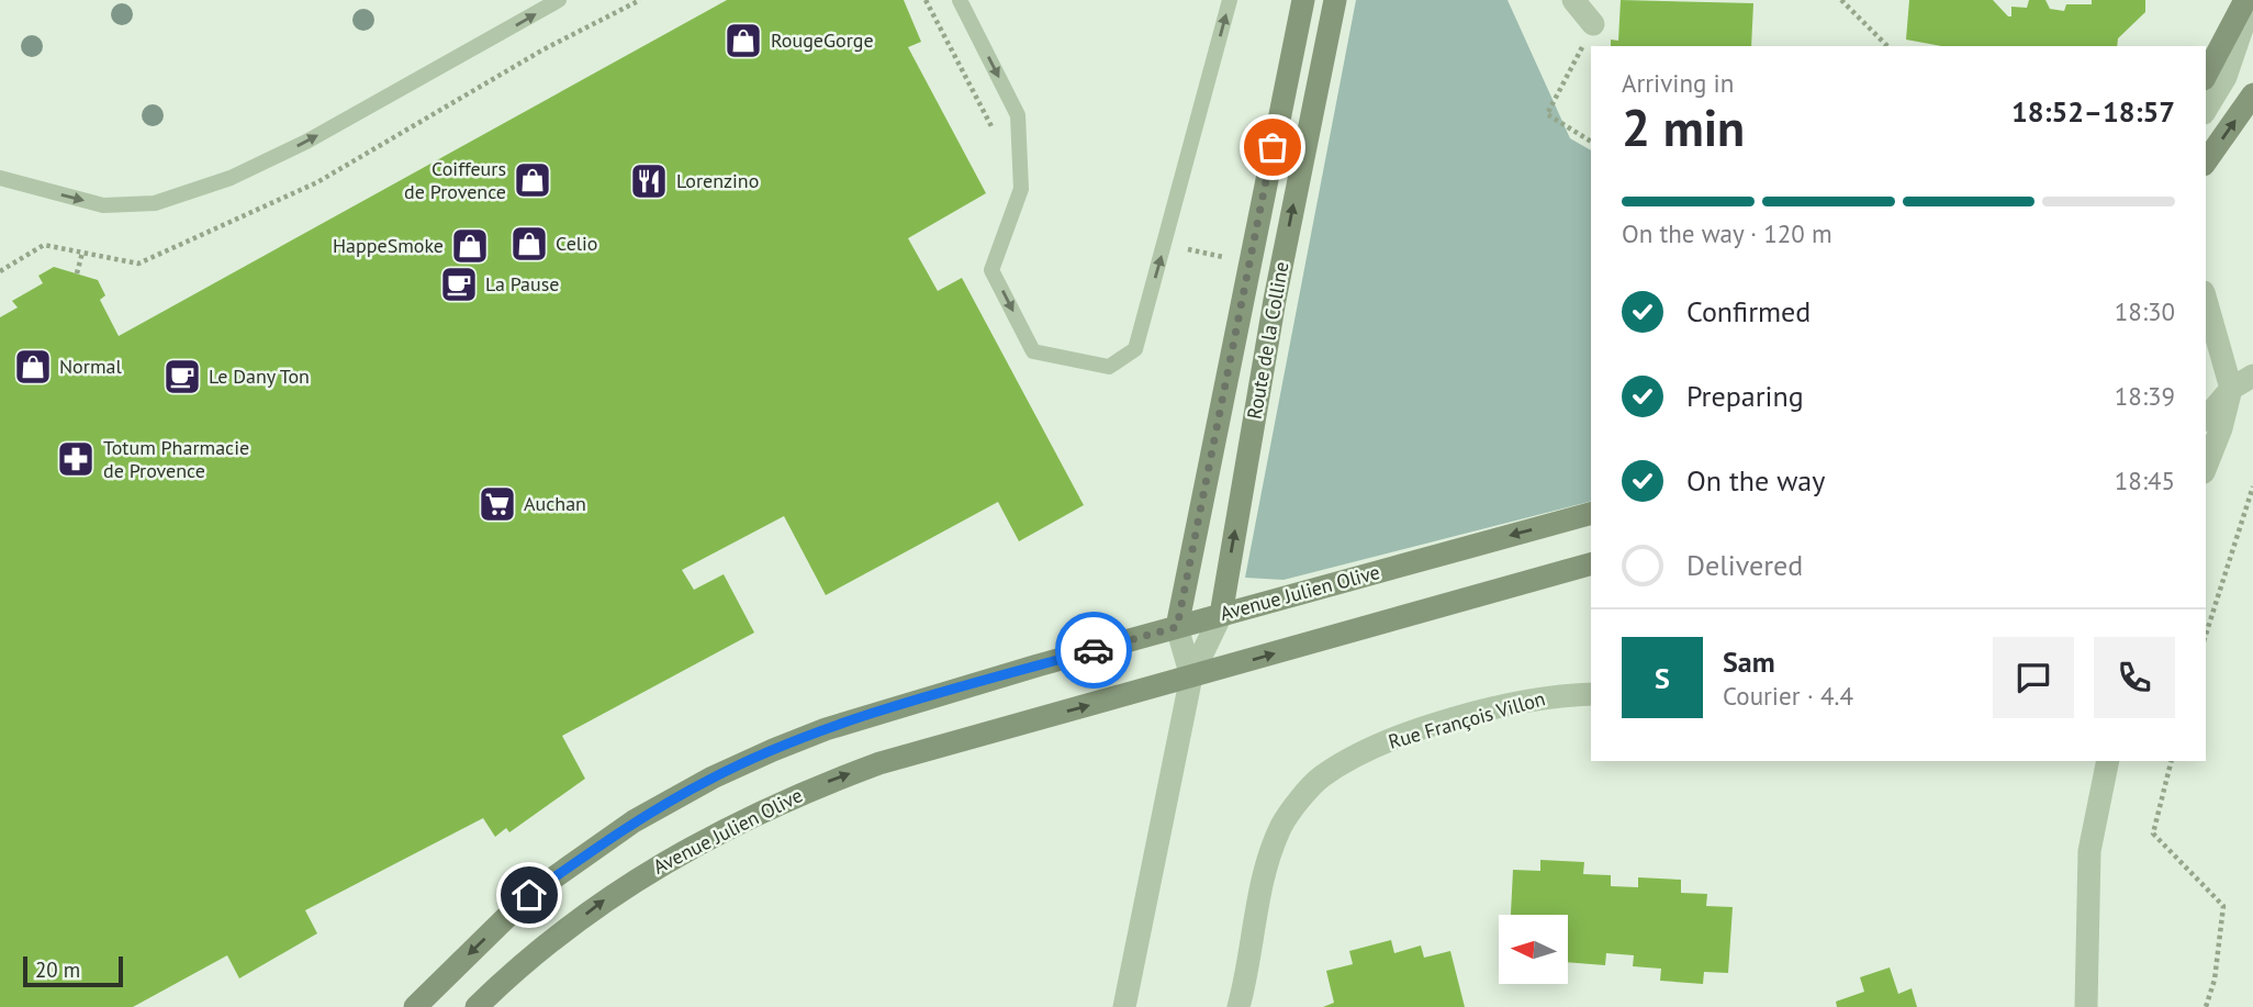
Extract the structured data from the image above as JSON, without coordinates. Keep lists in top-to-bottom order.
{
  "streets": {
    "main road": ["Route de la Colline", "Avenue Julien Olive"],
    "street": ["Rue François Villon"]
  },
  "crossings": [
    ["Route de la Colline", "Avenue Julien Olive"]
  ],
  "places": {
    "shop": [
      "RougeGorge",
      "Coiffeurs de Provence",
      "Celio",
      "HappeSmoke",
      "Normal"
    ],
    "restaurant": ["Lorenzino"],
    "cafe": ["La Pause", "Le Dany Ton"],
    "pharmacy": ["Totum Pharmacie de Provence"],
    "supermarket": ["Auchan"]
  },
  "scale_bar": "20 m",
  "north": "left",
  "page": {
    "heading": ["2 min", "Arriving in", "18:52–18:57"],
    "panel": ["Sam", "Courier · 4.4"],
    "bar": "On the way · 120 m",
    "list": [
      ["Confirmed", "18:30"],
      ["Preparing", "18:39"],
      ["On the way", "18:45"],
      "Delivered"
    ],
    "round": "S",
    "scale": "20 m"
  }
}
